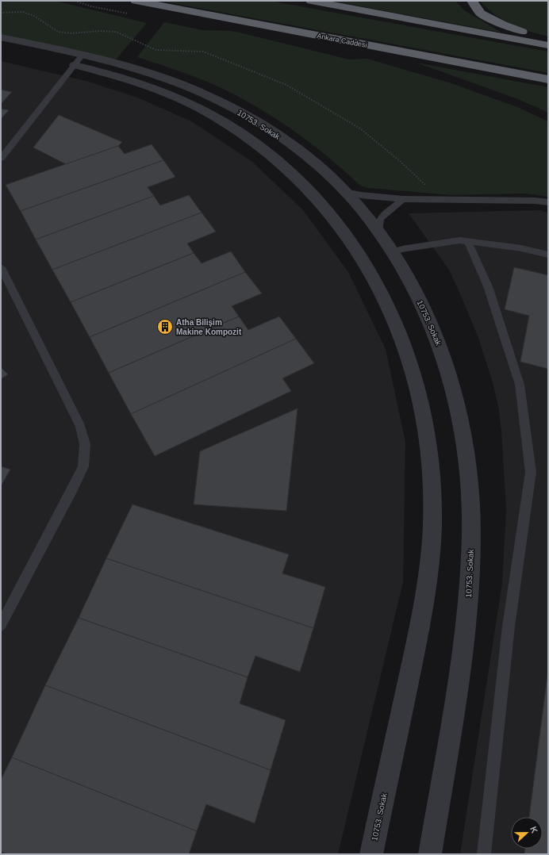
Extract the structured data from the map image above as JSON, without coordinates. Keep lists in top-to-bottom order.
{
  "streets": {
    "highway": ["Ankara Caddesi"],
    "street": ["10753. Sokak"]
  },
  "places": {
    "building": ["Atha Bilişim Makine Kompozit"]
  },
  "north": "right"
}
